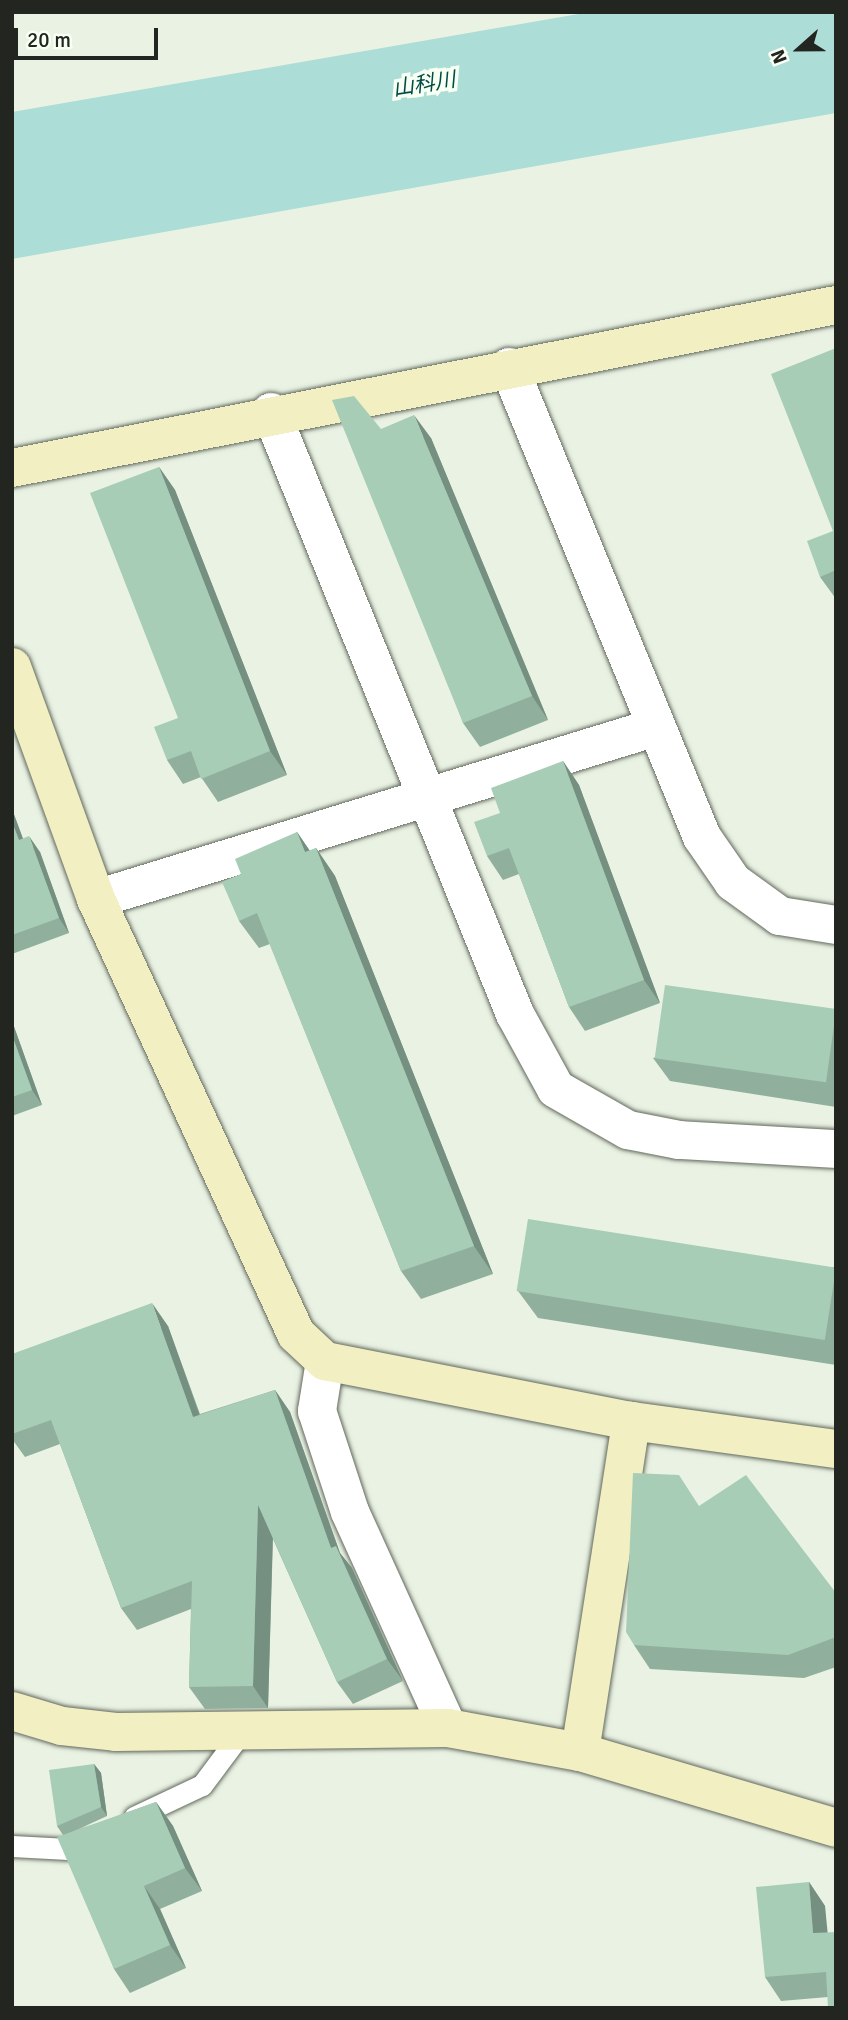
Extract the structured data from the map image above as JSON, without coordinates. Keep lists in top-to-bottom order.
{
  "water": ["山科川"],
  "scale_bar": "20 m",
  "north": "left"
}
